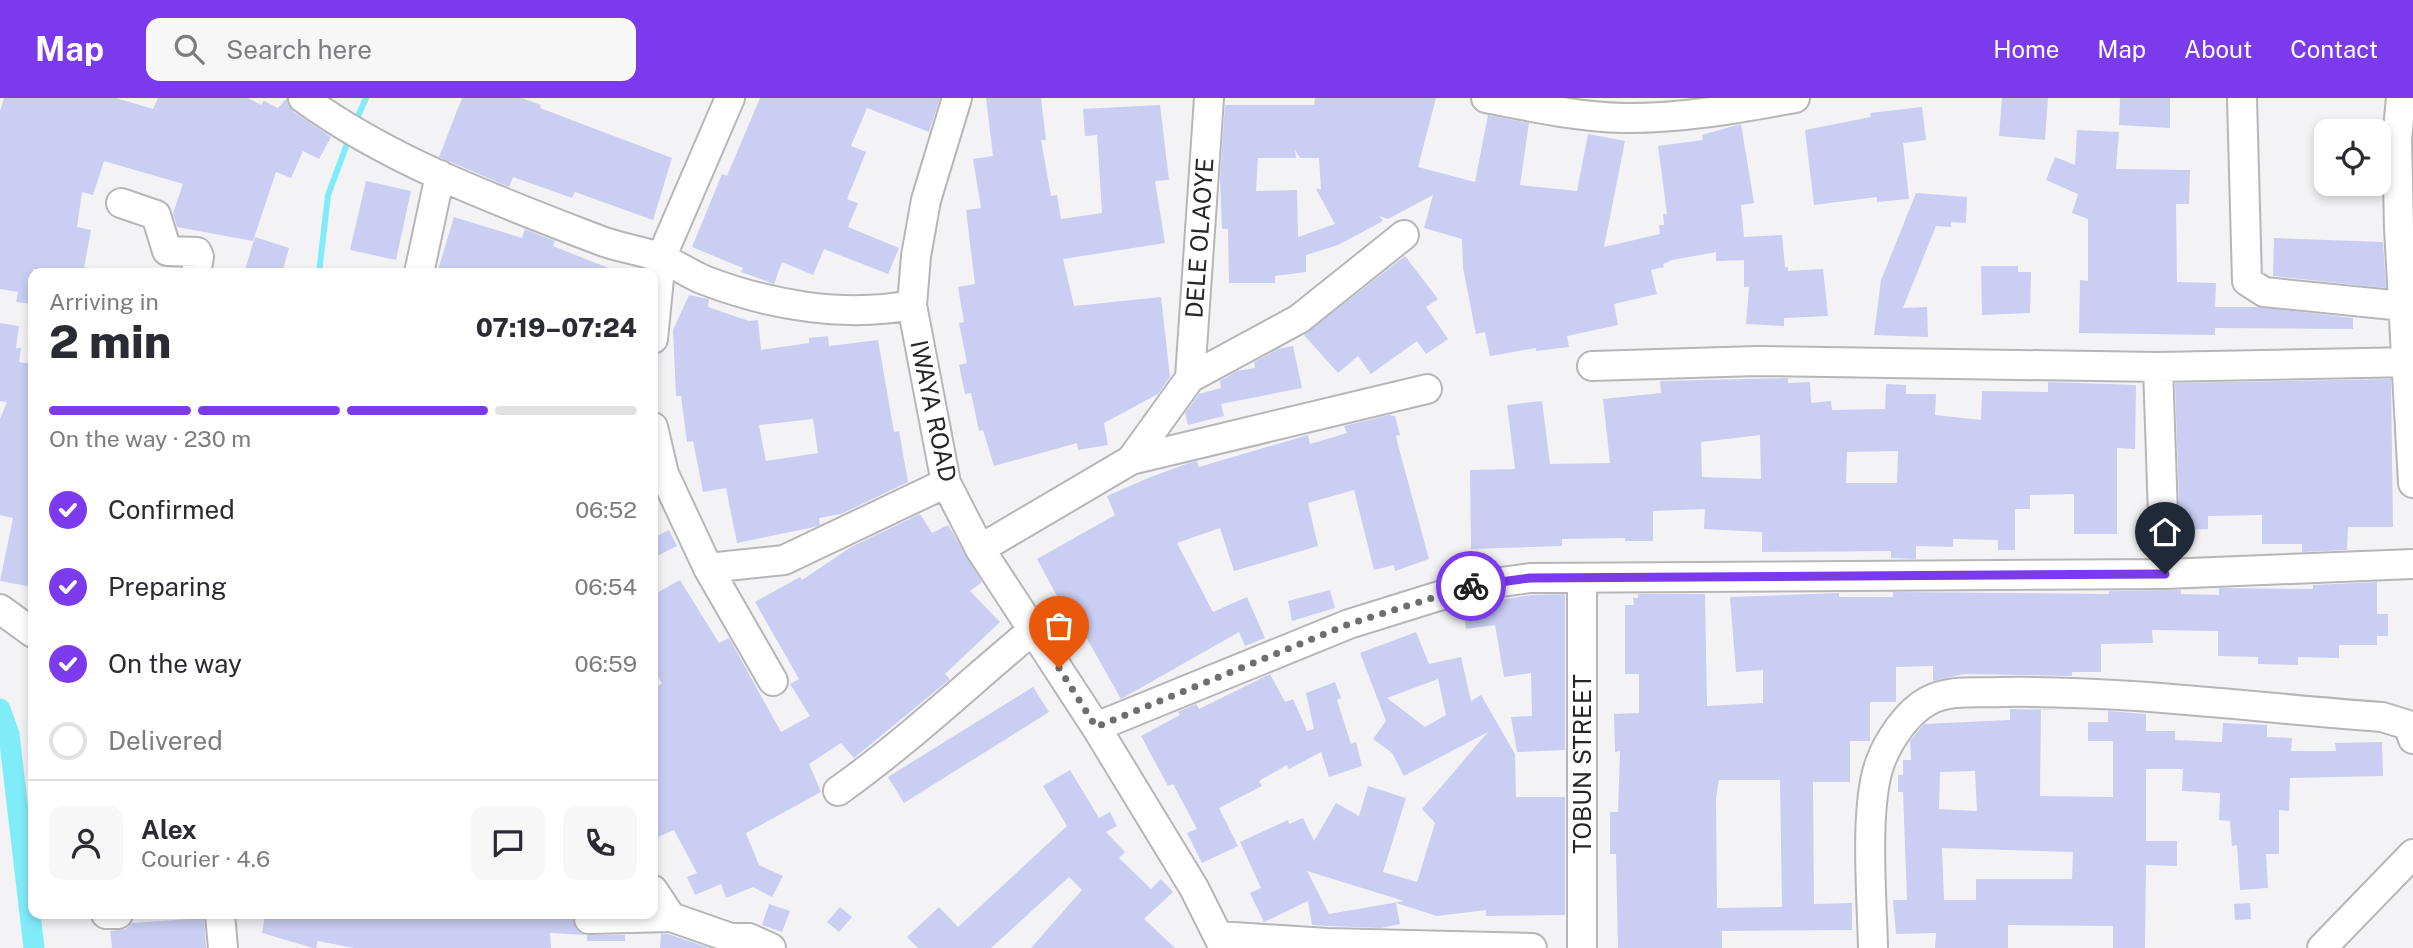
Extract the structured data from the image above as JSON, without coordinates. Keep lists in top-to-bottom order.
{
  "streets": {
    "street": ["DELE OLAOYE", "IWAYA ROAD", "TOBUN STREET"]
  },
  "page": {
    "header": "Map",
    "search": "Search here",
    "nav": [
      "Home",
      "Map",
      "About",
      "Contact"
    ],
    "heading": ["2 min", "Arriving in", "07:19–07:24"],
    "panel": ["Alex", "Courier · 4.6"],
    "bar": "On the way · 230 m",
    "list": [
      ["Confirmed", "06:52"],
      ["Preparing", "06:54"],
      ["On the way", "06:59"],
      "Delivered"
    ]
  }
}
